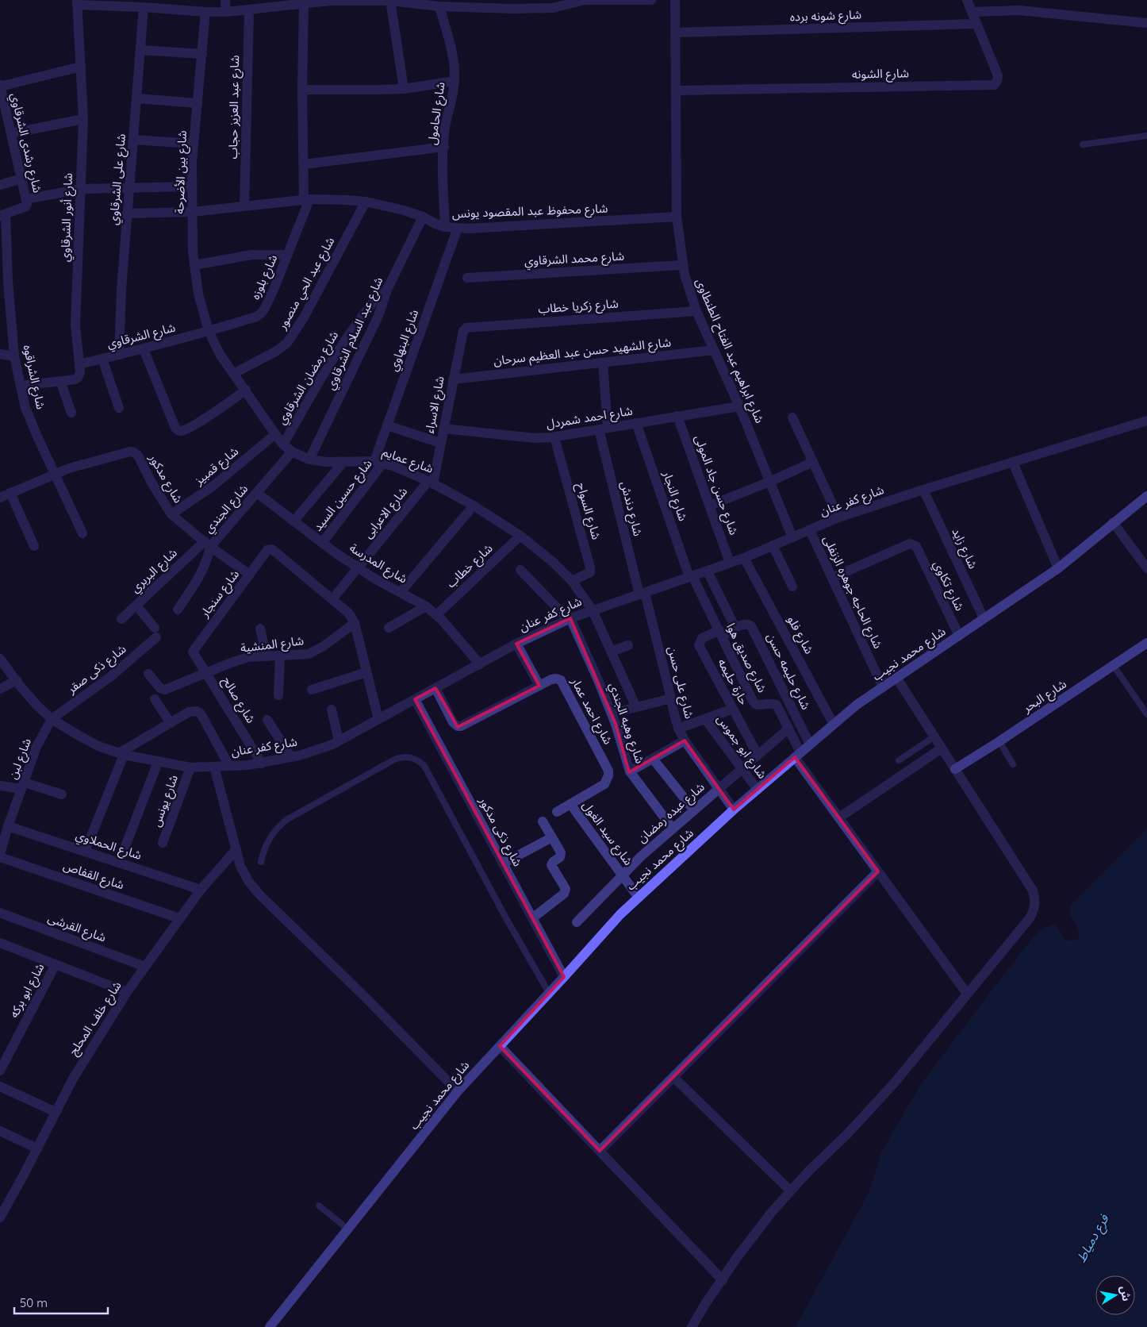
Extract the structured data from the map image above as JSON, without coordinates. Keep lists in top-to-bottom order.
{
  "streets": {
    "street": [
      "شارع شونه برده",
      "شارع الشونه",
      "شارع عبد العزيز حجاب",
      "شارع الحامول",
      "شارع رشدى الشرقاوي",
      "شارع بين الأضرحة",
      "شارع على الشرقاوي",
      "شارع محفوظ عبد المقصود يونس",
      "شارع أنور الشرقاوي",
      "شارع محمد الشرقاوي",
      "شارع بلوزه",
      "شارع عبد الحي منصور",
      "شارع زكريا خطاب",
      "شارع عبد السلام الشرقاوي",
      "شارع الشرقاوي",
      "شارع البنهاوي",
      "شارع ابراهيم عبد الفتاح الطنطاوى",
      "شارع الشهيد حسن عبد العظيم سرحان",
      "شارع الشراقوه",
      "شارع رمضان الشرقاوي",
      "شارع الاسراء",
      "شارع احمد شمردل",
      "شارع عمايم",
      "شارع قمبيز",
      "شارع مدكور",
      "شارع حسن جاد المولى",
      "شارع حسين السيد",
      "شارع النجار",
      "شارع كفر عنان",
      "شارع الجندي",
      "شارع دندش",
      "شارع السواح",
      "شارع الاعرابى",
      "شارع زايد",
      "شارع المدرسة",
      "شارع خطاب",
      "شارع البربري",
      "شارع تكاوي",
      "شارع الحاجه جوهره الزنفلى",
      "شارع سنجار",
      "شارع فلو",
      "شارع المنشية",
      "شارع محمد نجيب",
      "شارع صديق هوا",
      "شارع ذكى صقر",
      "شارع حليمه حسن",
      "حارة حليمه",
      "شارع على حسن",
      "شارع البحر",
      "شارع صالح",
      "شارع احمد عمار",
      "شارع وهبه الجندي",
      "شارع ابو جموس",
      "شارع لبن",
      "شارع يونس",
      "شارع عبده رمضان",
      "شارع ذكى مدكور",
      "شارع سيد الغول",
      "شارع الحملاوي",
      "شارع القفاص",
      "شارع القرشى",
      "شارع ابو بركه",
      "شارع خلف المحلج"
    ]
  },
  "crossings": [
    ["شارع شونه برده", "شارع الشونه"],
    ["شارع شونه برده", "شارع ابراهيم عبد الفتاح الطنطاوى"],
    ["شارع الشونه", "شارع ابراهيم عبد الفتاح الطنطاوى"],
    ["شارع عبد العزيز حجاب", "شارع محفوظ عبد المقصود يونس"],
    ["شارع الحامول", "شارع محفوظ عبد المقصود يونس"],
    ["شارع بين الأضرحة", "شارع محفوظ عبد المقصود يونس"],
    ["شارع بين الأضرحة", "شارع بلوزه"],
    ["شارع بين الأضرحة", "شارع الشرقاوي"],
    ["شارع بين الأضرحة", "شارع عمايم"],
    ["شارع على الشرقاوي", "شارع محفوظ عبد المقصود يونس"],
    ["شارع على الشرقاوي", "شارع الشرقاوي"],
    ["شارع محفوظ عبد المقصود يونس", "شارع بلوزه"],
    ["شارع محفوظ عبد المقصود يونس", "شارع عبد الحي منصور"],
    ["شارع محفوظ عبد المقصود يونس", "شارع عبد السلام الشرقاوي"],
    ["شارع محفوظ عبد المقصود يونس", "شارع البنهاوي"],
    ["شارع محفوظ عبد المقصود يونس", "شارع ابراهيم عبد الفتاح الطنطاوى"],
    ["شارع أنور الشرقاوي", "شارع الشرقاوي"],
    ["شارع محمد الشرقاوي", "شارع ابراهيم عبد الفتاح الطنطاوى"],
    ["شارع بلوزه", "شارع الشرقاوي"],
    ["شارع بلوزه", "شارع عمايم"],
    ["شارع عبد الحي منصور", "شارع عمايم"],
    ["شارع زكريا خطاب", "شارع ابراهيم عبد الفتاح الطنطاوى"],
    ["شارع زكريا خطاب", "شارع الاسراء"],
    ["شارع عبد السلام الشرقاوي", "شارع رمضان الشرقاوي"],
    ["شارع عبد السلام الشرقاوي", "شارع عمايم"],
    ["شارع الشرقاوي", "شارع عمايم"],
    ["شارع البنهاوي", "شارع عمايم"],
    ["شارع البنهاوي", "شارع حسين السيد"],
    ["شارع ابراهيم عبد الفتاح الطنطاوى", "شارع الشهيد حسن عبد العظيم سرحان"],
    ["شارع ابراهيم عبد الفتاح الطنطاوى", "شارع احمد شمردل"],
    ["شارع ابراهيم عبد الفتاح الطنطاوى", "شارع كفر عنان"],
    ["شارع الشهيد حسن عبد العظيم سرحان", "شارع الاسراء"],
    ["شارع الشهيد حسن عبد العظيم سرحان", "شارع دندش"],
    ["شارع الشراقوه", "شارع مدكور"],
    ["شارع رمضان الشرقاوي", "شارع عمايم"],
    ["شارع الاسراء", "شارع احمد شمردل"],
    ["شارع الاسراء", "شارع عمايم"],
    ["شارع الاسراء", "شارع الاعرابى"],
    ["شارع احمد شمردل", "شارع حسن جاد المولى"],
    ["شارع احمد شمردل", "شارع النجار"],
    ["شارع احمد شمردل", "شارع دندش"],
    ["شارع احمد شمردل", "شارع السواح"],
    ["شارع عمايم", "شارع قمبيز"],
    ["شارع عمايم", "شارع حسين السيد"],
    ["شارع عمايم", "شارع كفر عنان"],
    ["شارع عمايم", "شارع الجندي"],
    ["شارع عمايم", "شارع السواح"],
    ["شارع عمايم", "شارع الاعرابى"],
    ["شارع عمايم", "شارع خطاب"],
    ["شارع قمبيز", "شارع مدكور"],
    ["شارع مدكور", "شارع الجندي"],
    ["شارع مدكور", "شارع البربري"],
    ["شارع مدكور", "شارع سنجار"],
    ["شارع حسن جاد المولى", "شارع كفر عنان"],
    ["شارع حسين السيد", "شارع المدرسة"],
    ["شارع النجار", "شارع كفر عنان"],
    ["شارع النجار", "شارع صديق هوا"],
    ["شارع كفر عنان", "شارع دندش"],
    ["شارع كفر عنان", "شارع زايد"],
    ["شارع كفر عنان", "شارع المدرسة"],
    ["شارع كفر عنان", "شارع الحاجه جوهره الزنفلى"],
    ["شارع كفر عنان", "شارع فلو"],
    ["شارع كفر عنان", "شارع صديق هوا"],
    ["شارع كفر عنان", "شارع ذكى صقر"],
    ["شارع كفر عنان", "شارع على حسن"],
    ["شارع كفر عنان", "شارع صالح"],
    ["شارع كفر عنان", "شارع احمد عمار"],
    ["شارع كفر عنان", "شارع وهبه الجندي"],
    ["شارع كفر عنان", "شارع لبن"],
    ["شارع كفر عنان", "شارع يونس"],
    ["شارع كفر عنان", "شارع ذكى مدكور"],
    ["شارع الجندي", "شارع المدرسة"],
    ["شارع الجندي", "شارع البربري"],
    ["شارع دندش", "شارع على حسن"],
    ["شارع الاعرابى", "شارع المدرسة"],
    ["شارع الاعرابى", "شارع سنجار"],
    ["شارع زايد", "شارع محمد نجيب"],
    ["شارع المدرسة", "شارع خطاب"],
    ["شارع البربري", "شارع ذكى صقر"],
    ["شارع تكاوي", "شارع الحاجه جوهره الزنفلى"],
    ["شارع تكاوي", "شارع محمد نجيب"],
    ["شارع الحاجه جوهره الزنفلى", "شارع محمد نجيب"],
    ["شارع سنجار", "شارع صالح"],
    ["شارع فلو", "شارع محمد نجيب"],
    ["شارع المنشية", "شارع صالح"],
    ["شارع محمد نجيب", "شارع صديق هوا"],
    ["شارع محمد نجيب", "شارع حليمه حسن"],
    ["شارع محمد نجيب", "شارع على حسن"],
    ["شارع محمد نجيب", "شارع ابو جموس"],
    ["شارع محمد نجيب", "شارع ذكى مدكور"],
    ["شارع محمد نجيب", "شارع سيد الغول"],
    ["شارع صديق هوا", "حارة حليمه"],
    ["شارع صديق هوا", "شارع عبده رمضان"],
    ["شارع ذكى صقر", "شارع لبن"],
    ["حارة حليمه", "شارع عبده رمضان"],
    ["شارع على حسن", "شارع عبده رمضان"],
    ["شارع احمد عمار", "شارع سيد الغول"],
    ["شارع وهبه الجندي", "شارع عبده رمضان"],
    ["شارع ابو جموس", "شارع عبده رمضان"],
    ["شارع لبن", "شارع الحملاوي"],
    ["شارع لبن", "شارع القفاص"],
    ["شارع عبده رمضان", "شارع سيد الغول"],
    ["شارع الحملاوي", "شارع خلف المحلج"],
    ["شارع القفاص", "شارع خلف المحلج"],
    ["شارع القرشى", "شارع خلف المحلج"]
  ],
  "water": ["فرع دمياط"],
  "scale_bar": "50 m",
  "north": "right"
}
